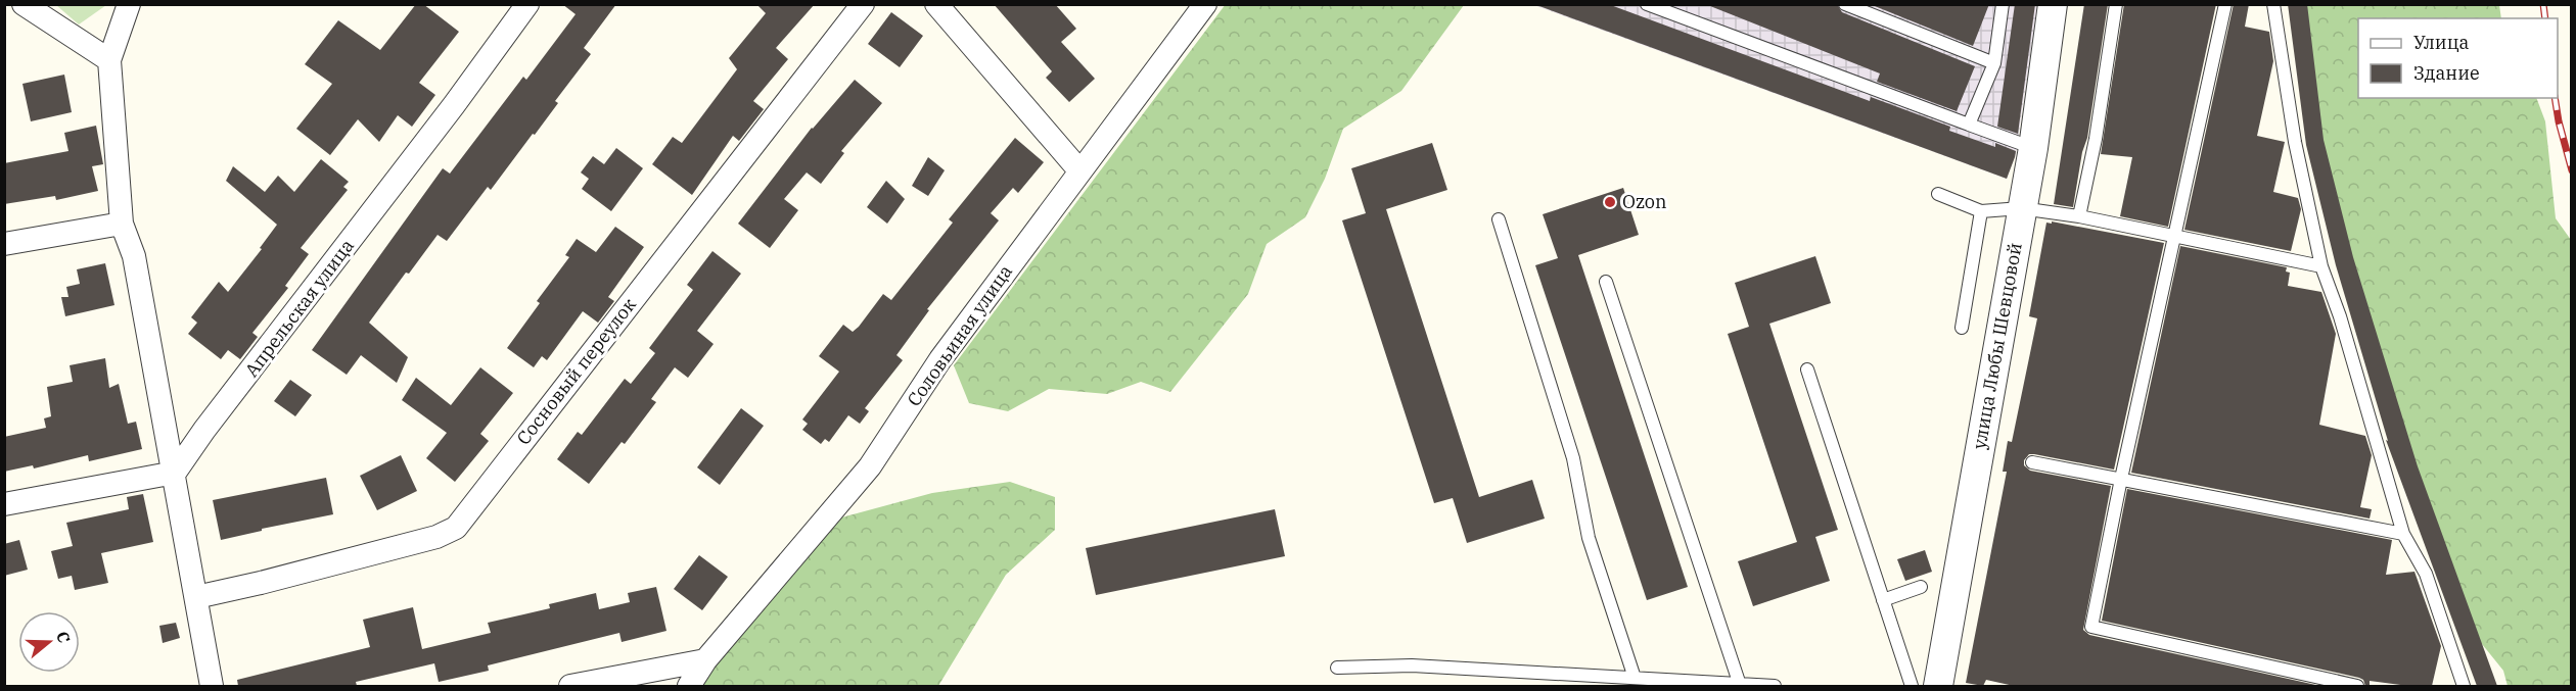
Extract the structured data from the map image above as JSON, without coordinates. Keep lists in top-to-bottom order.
{
  "streets": {
    "street": [
      "Апрельская улица",
      "Соловьиная улица",
      "улица Любы Шевцовой",
      "Сосновый переулок"
    ]
  },
  "places": ["Ozon"],
  "legend": ["Улица", "Здание"],
  "north": "right"
}
